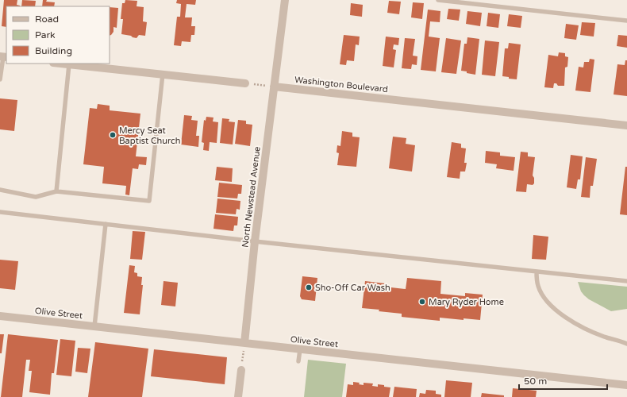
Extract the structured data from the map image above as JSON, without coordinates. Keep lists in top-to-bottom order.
{
  "streets": {
    "street": ["Washington Boulevard", "North Newstead Avenue", "Olive Street"]
  },
  "crossings": [
    ["Washington Boulevard", "North Newstead Avenue"],
    ["North Newstead Avenue", "Olive Street"]
  ],
  "places": ["Mercy Seat Baptist Church", "Sho-Off Car Wash", "Mary Ryder Home"],
  "legend": ["Road", "Park", "Building"],
  "scale_bar": "50 m"
}
